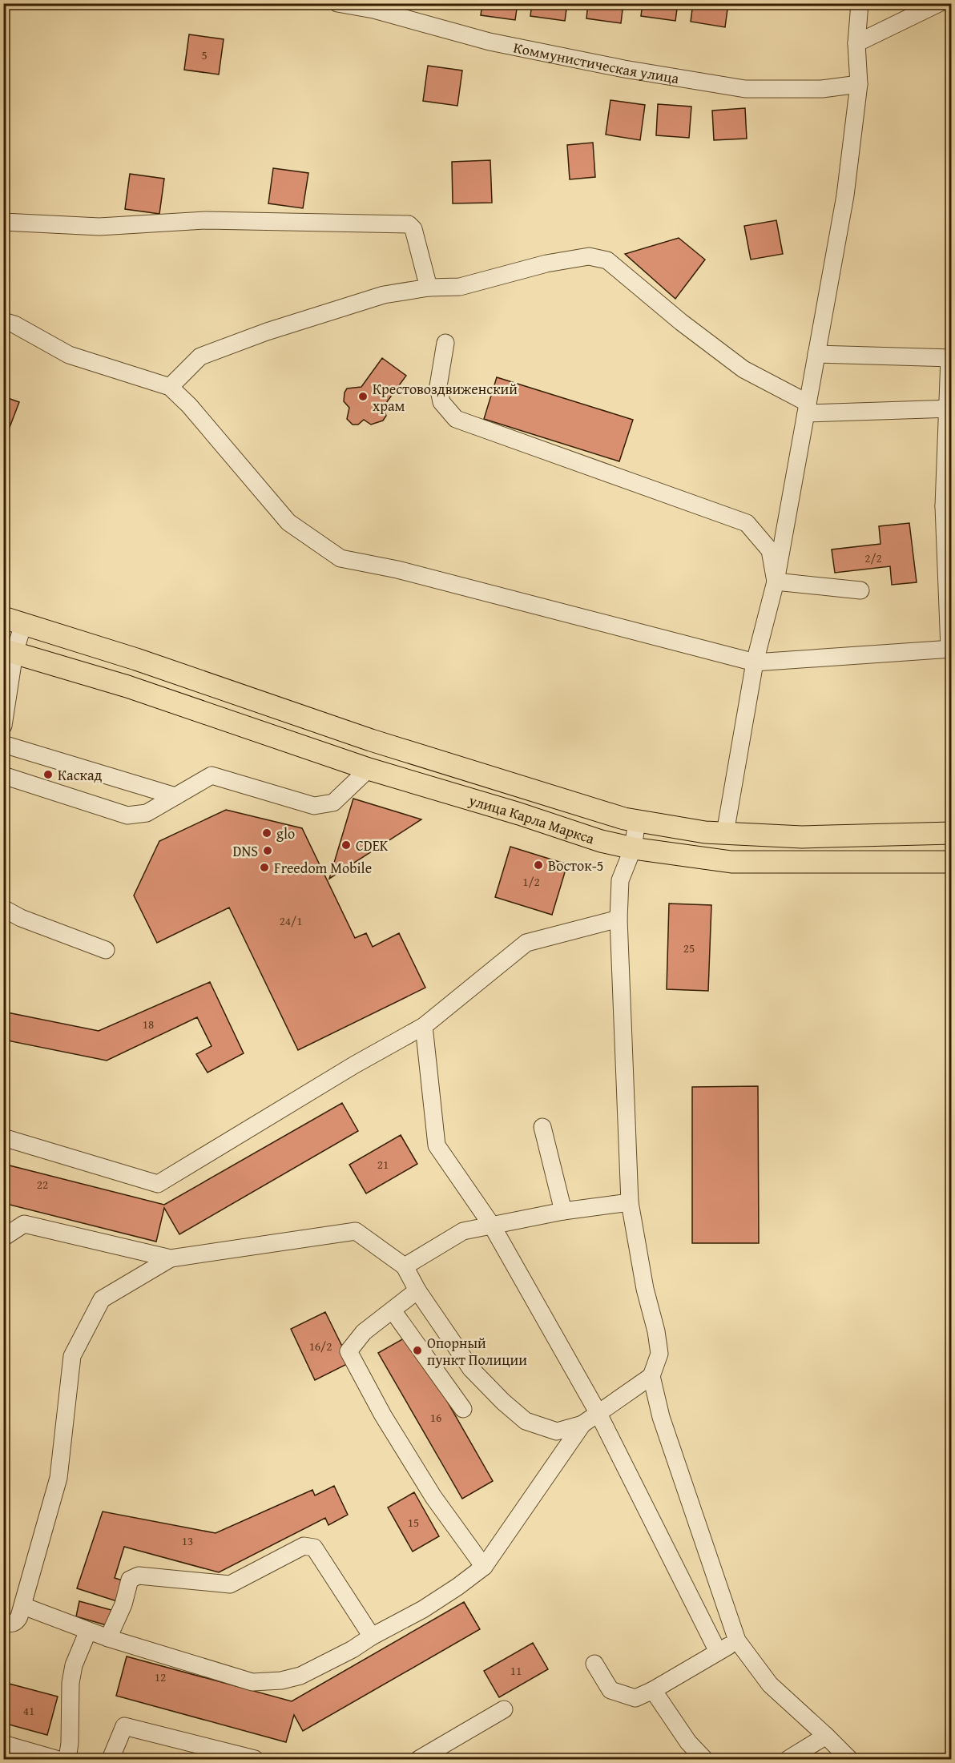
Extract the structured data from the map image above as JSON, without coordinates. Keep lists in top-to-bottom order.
{
  "streets": {
    "main road": ["улица Карла Маркса"],
    "street": ["Коммунистическая улица"]
  },
  "places": [
    "Крестовоздвиженский храм",
    "Каскад",
    "glo",
    "CDEK",
    "DNS",
    "Восток-5",
    "Freedom Mobile",
    "Опорный пункт Полиции"
  ],
  "house_numbers": [
    "5",
    "2/2",
    "1/2",
    "24/1",
    "25",
    "18",
    "21",
    "22",
    "16/2",
    "16",
    "15",
    "13",
    "11",
    "12",
    "41"
  ]
}
